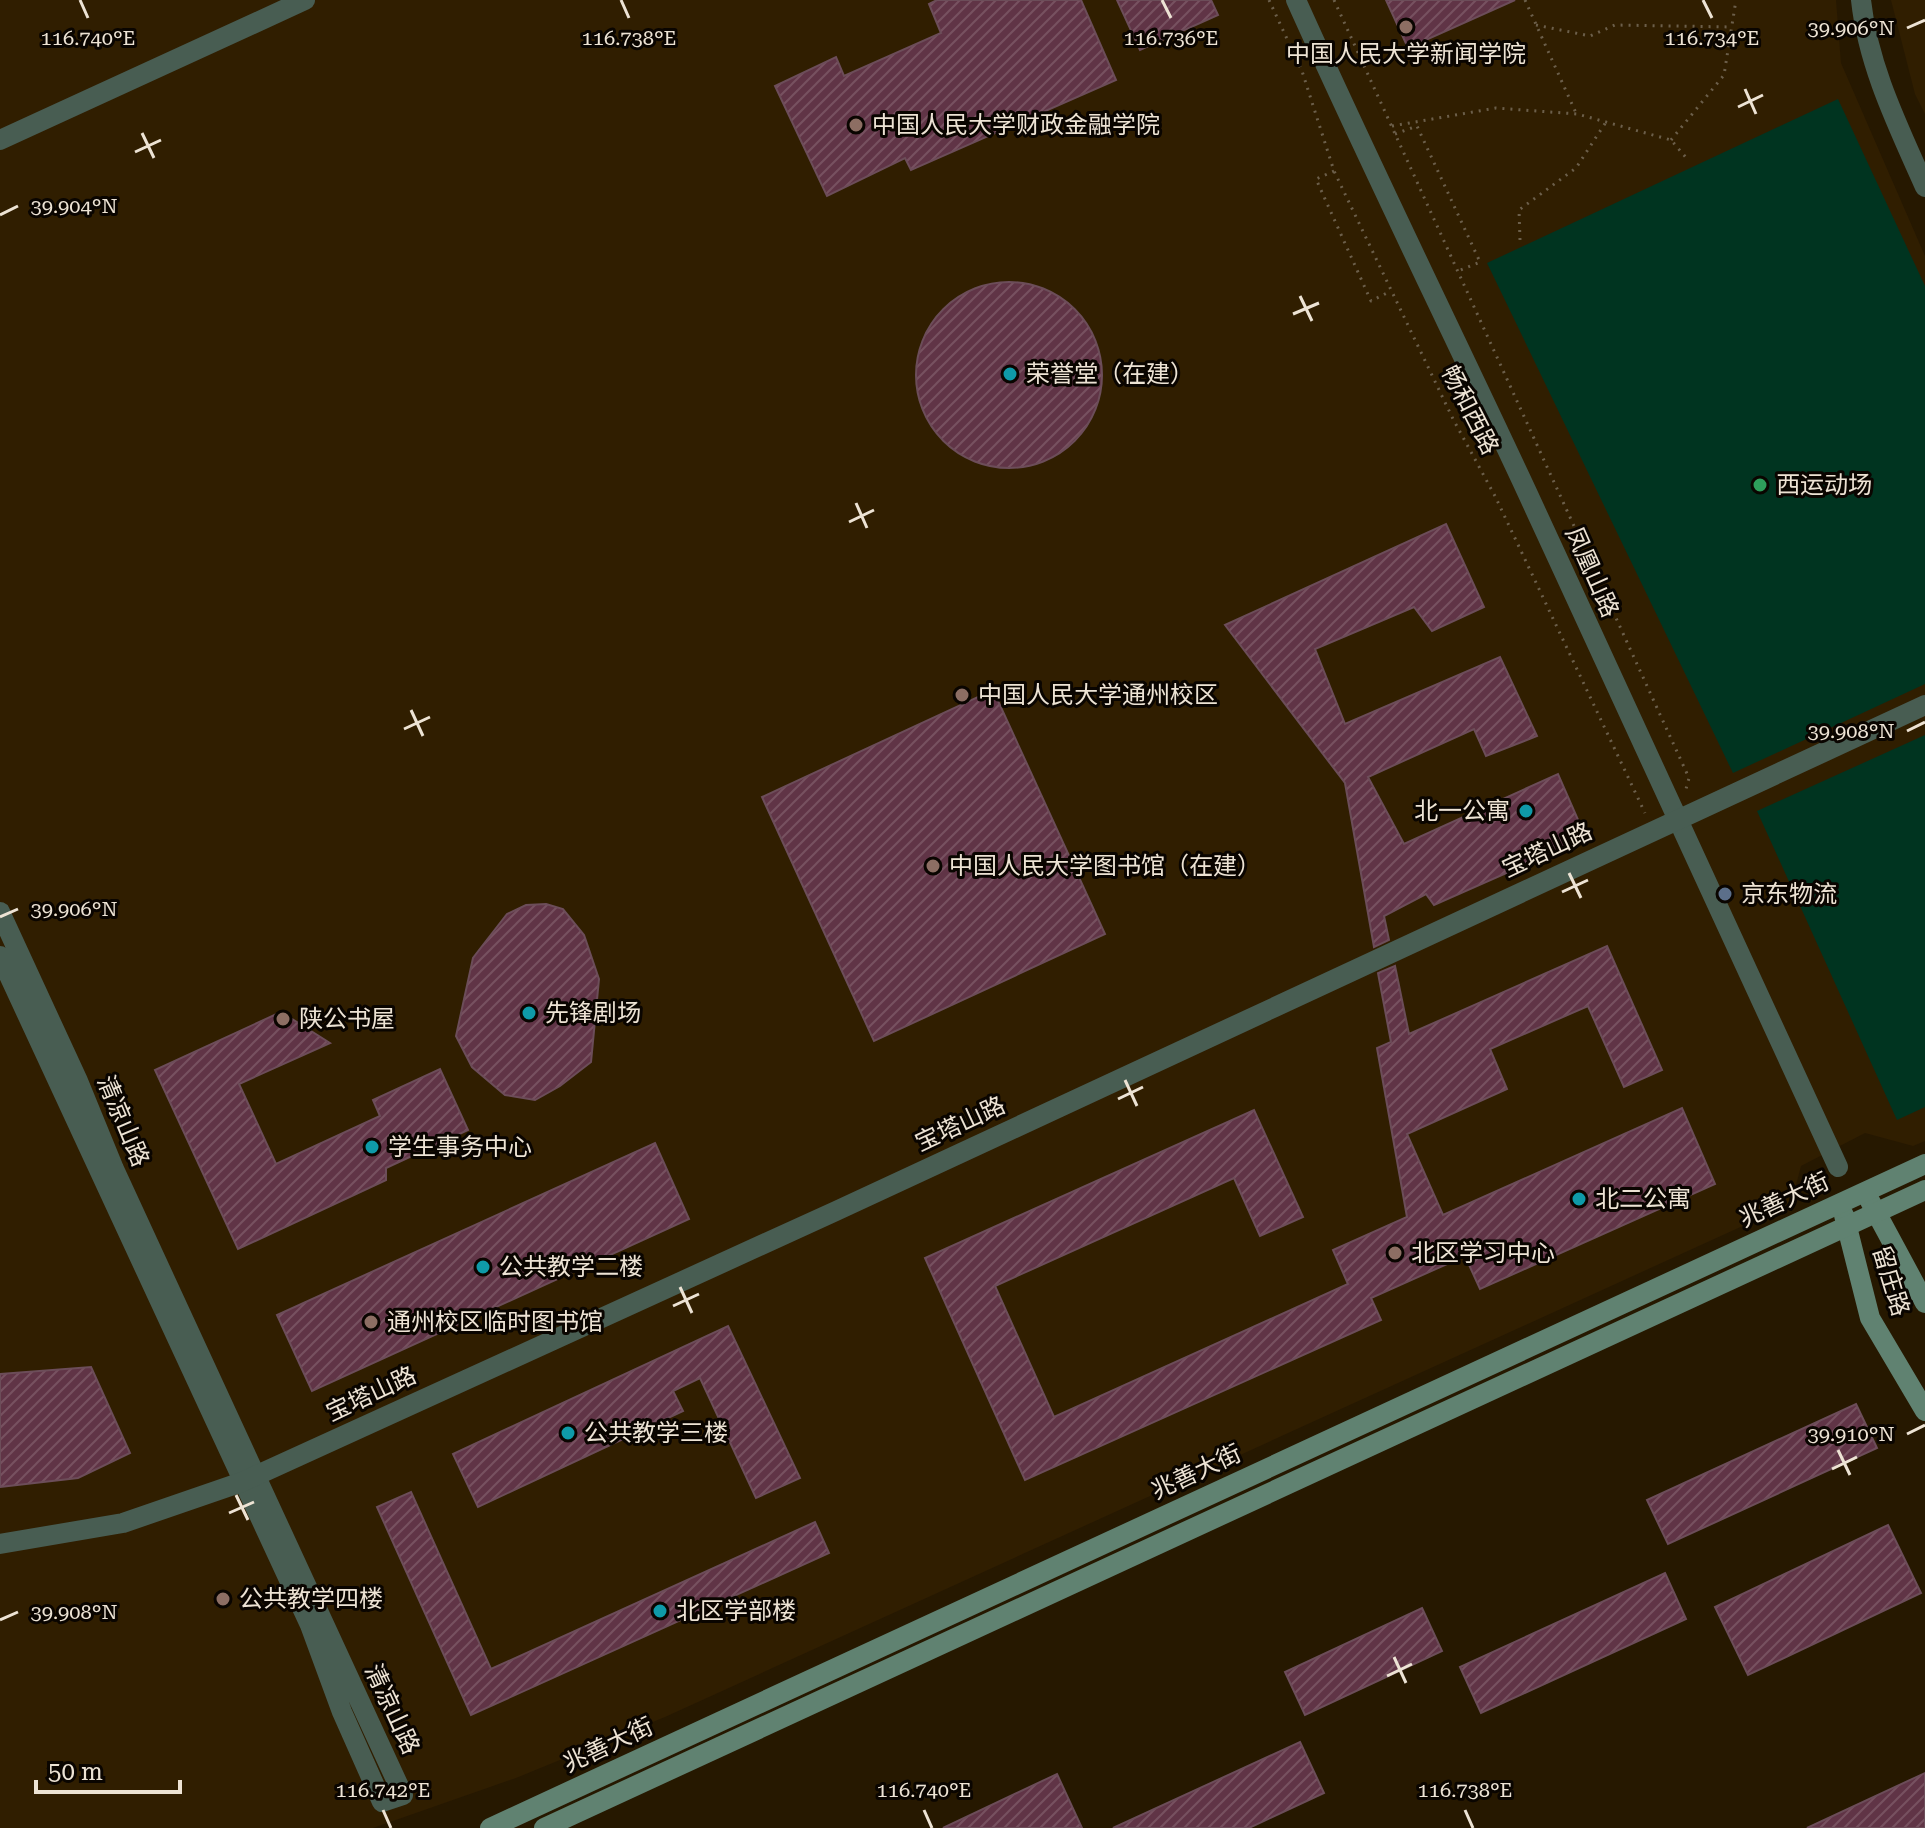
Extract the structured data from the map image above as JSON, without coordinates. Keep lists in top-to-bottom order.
{
  "streets": {
    "main road": ["兆善大街", "留庄路"],
    "street": ["凤凰山路", "宝塔山路", "清凉山路"],
    "path": ["畅和西路"]
  },
  "crossings": [
    ["畅和西路", "凤凰山路"],
    ["畅和西路", "宝塔山路"],
    ["凤凰山路", "宝塔山路"],
    ["宝塔山路", "清凉山路"],
    ["兆善大街", "留庄路"]
  ],
  "places": [
    "中国人民大学新闻学院",
    "中国人民大学财政金融学院",
    "荣誉堂（在建）",
    "西运动场",
    "中国人民大学通州校区",
    "北一公寓",
    "中国人民大学图书馆（在建）",
    "京东物流",
    "先锋剧场",
    "陕公书屋",
    "学生事务中心",
    "北二公寓",
    "北区学习中心",
    "公共教学二楼",
    "通州校区临时图书馆",
    "公共教学三楼",
    "公共教学四楼",
    "北区学部楼"
  ],
  "scale_bar": "50 m",
  "coordinates": [
    "39.906°N",
    "116.740°E",
    "116.738°E",
    "116.736°E",
    "116.734°E",
    "39.904°N",
    "39.908°N",
    "39.910°N",
    "116.742°E"
  ]
}
